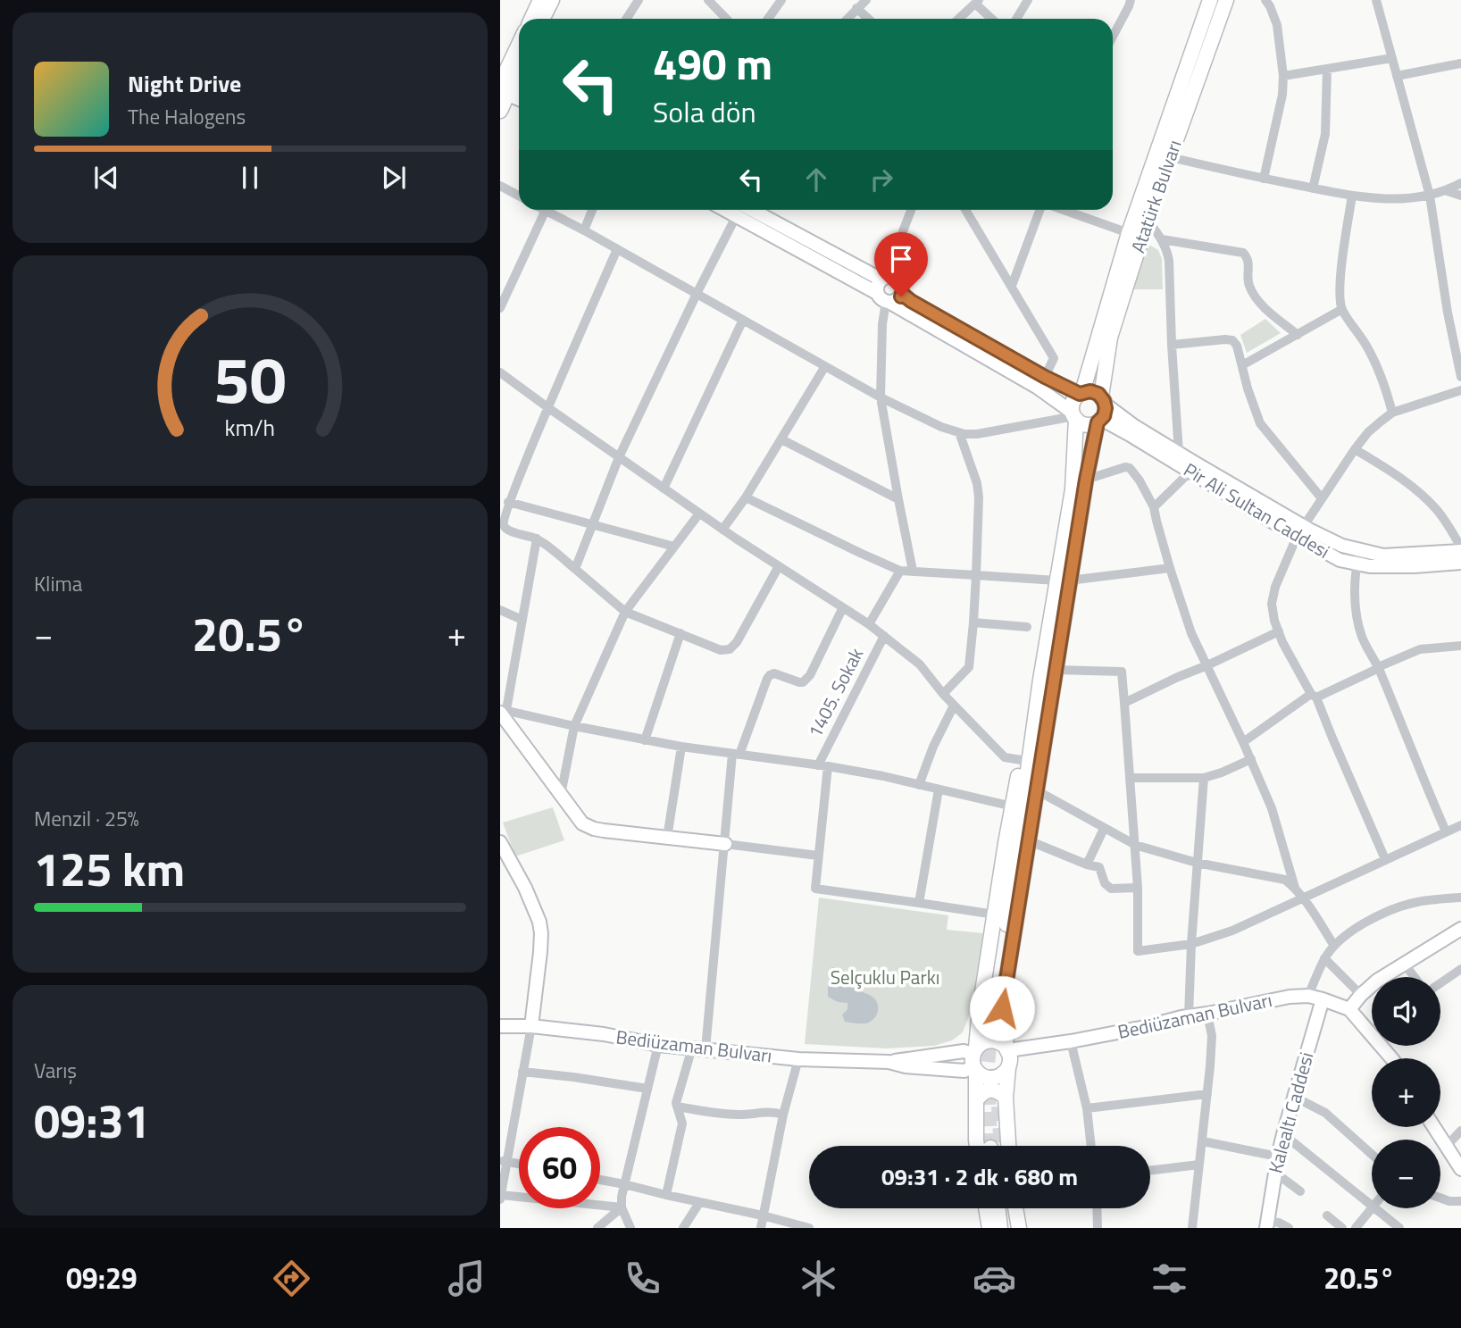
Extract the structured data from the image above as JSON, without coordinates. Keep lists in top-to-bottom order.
{
  "streets": {
    "main road": ["Atatürk Bulvarı", "Bediüzaman Bulvarı", "Kalealtı Caddesi"],
    "street": ["1405. Sokak"]
  },
  "parks": ["Selçuklu Parkı"],
  "page": {
    "turn": ["490 m", "Sola dön"],
    "song": ["Night Drive", "The Halogens"],
    "tile": [
      "Klima",
      ["Menzil · 25%", "125 km"],
      ["Varış", "09:31"]
    ],
    "heat": ["−", "20.5°", "+"],
    "map_buttons": ["+", "−"],
    "limit": "60",
    "trip": "09:31 · 2 dk · 680 m",
    "tabs": ["09:29", "20.5°"],
    "gauge": ["50", "km/h"]
  }
}
